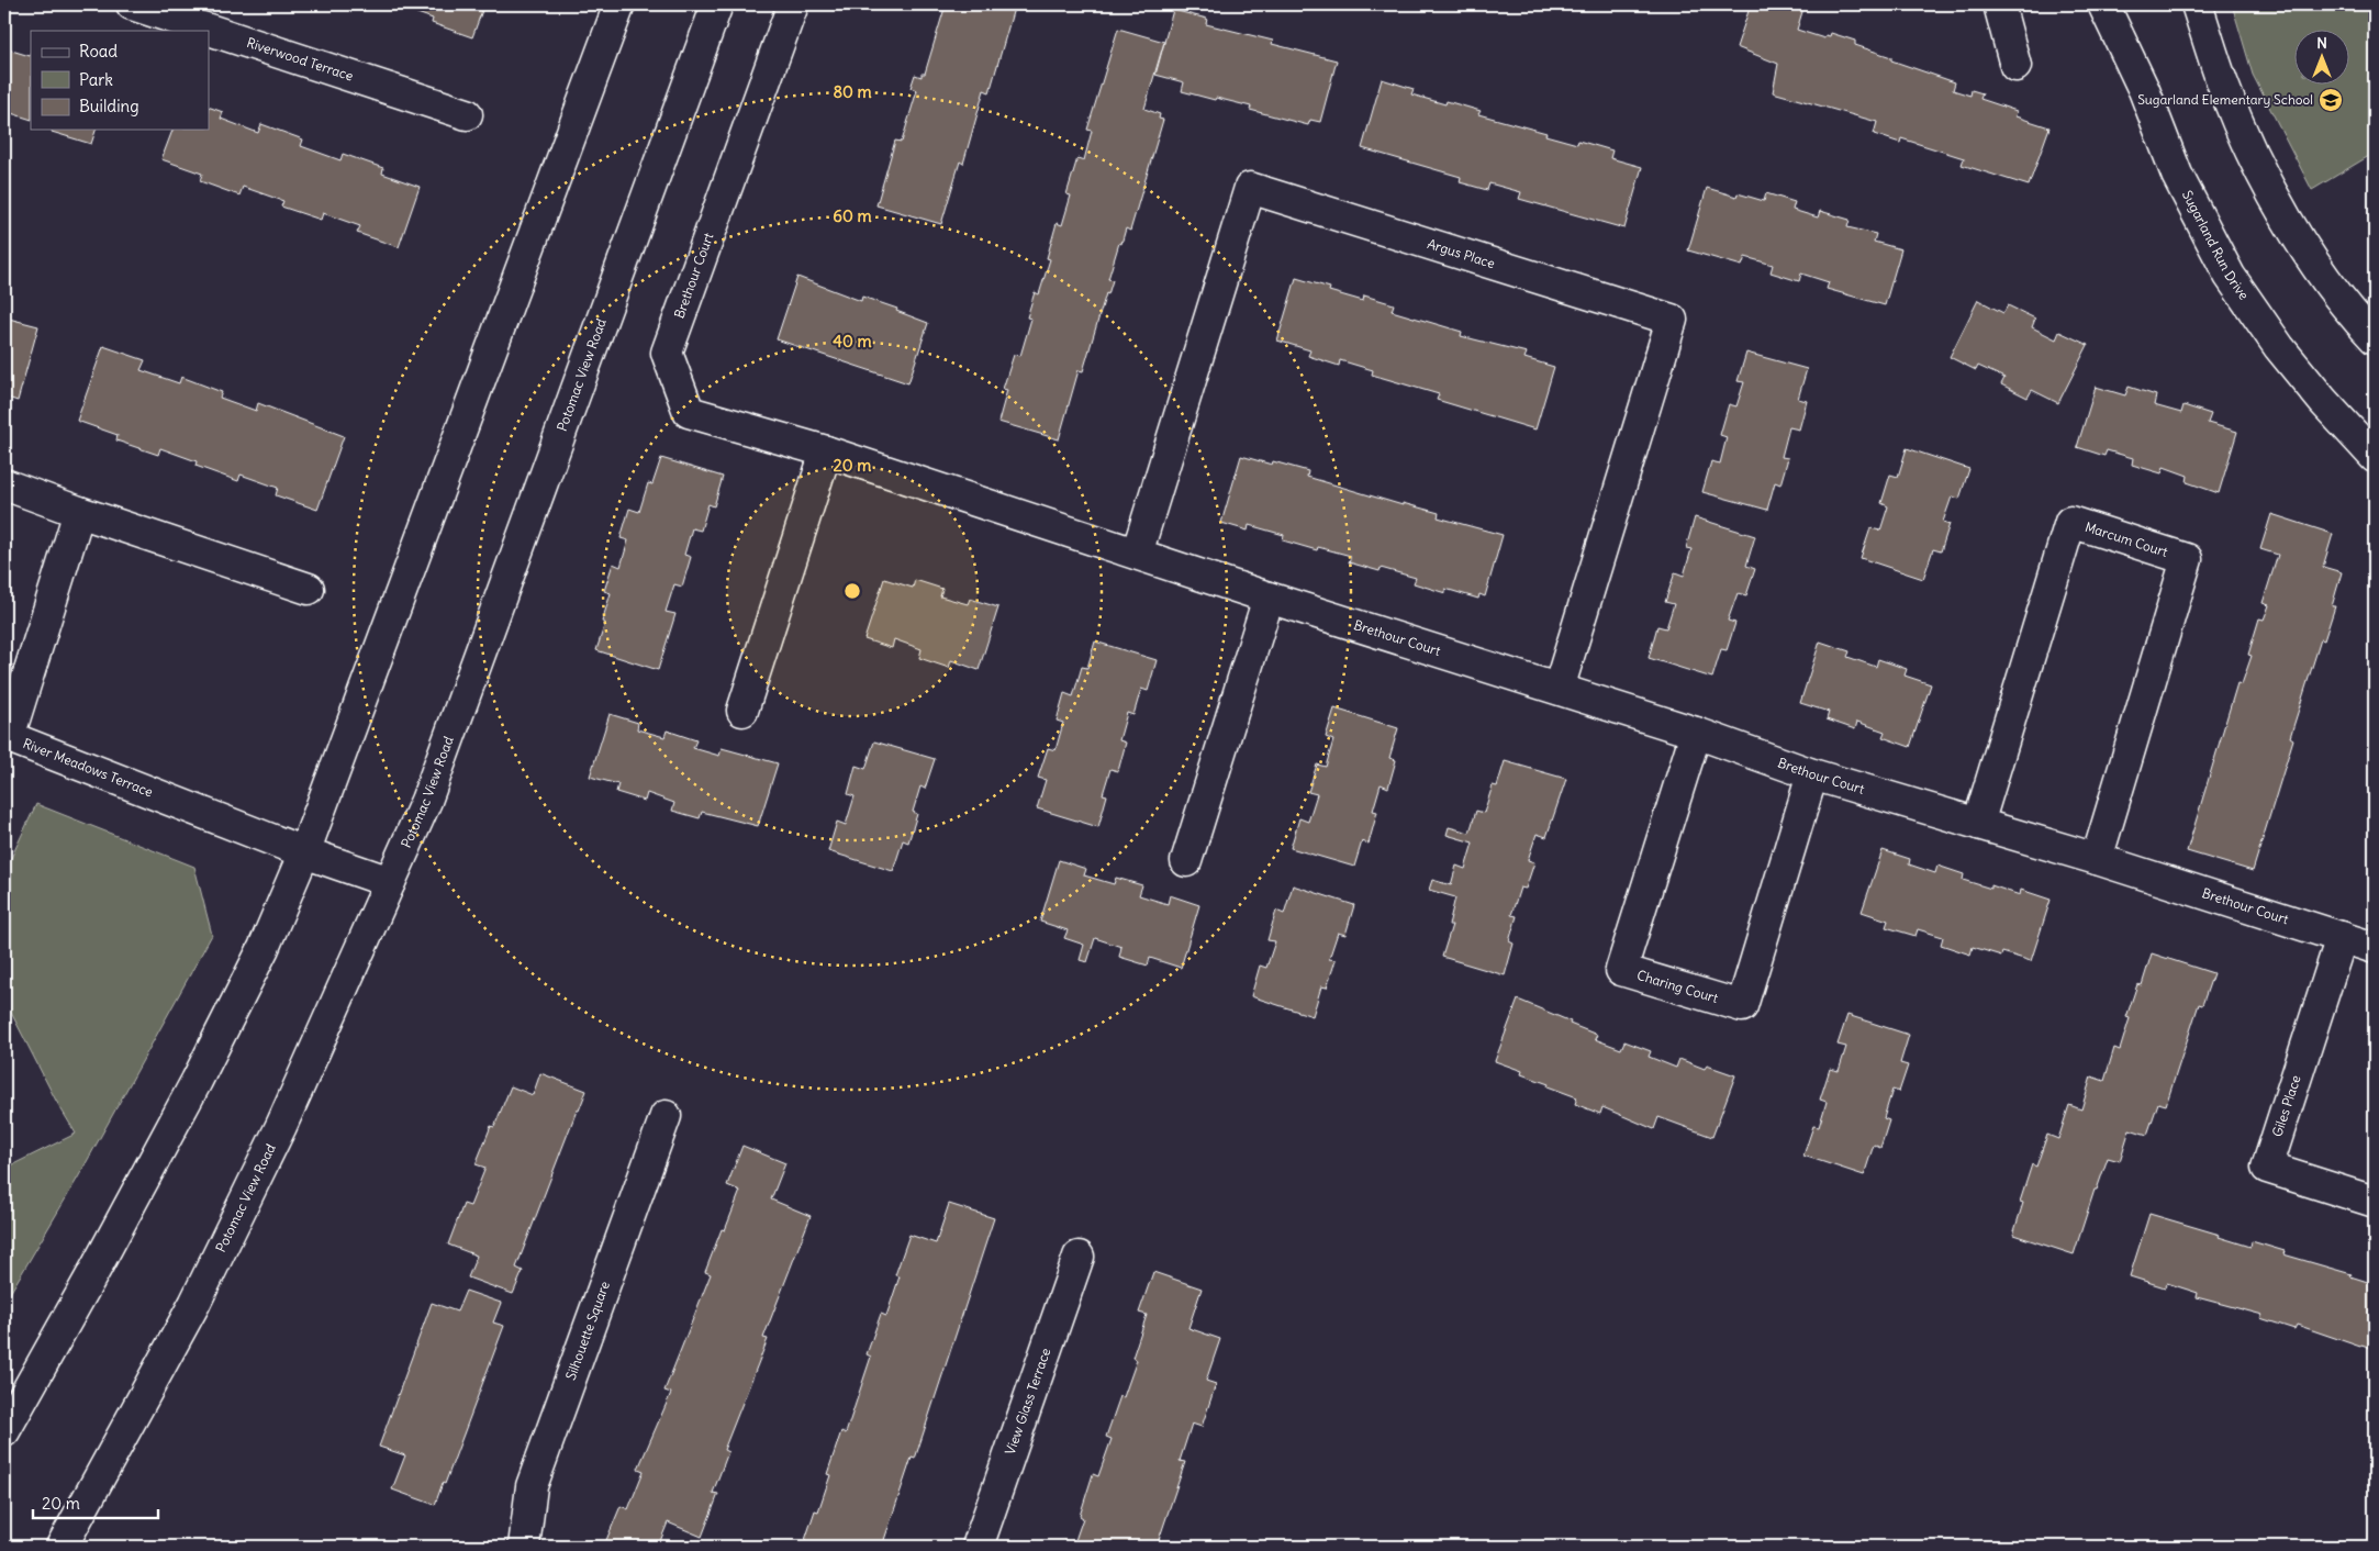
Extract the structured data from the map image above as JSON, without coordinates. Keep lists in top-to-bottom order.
{
  "streets": {
    "street": [
      "Riverwood Terrace",
      "Sugarland Run Drive",
      "Argus Place",
      "Brethour Court",
      "Potomac View Road",
      "Marcum Court",
      "River Meadows Terrace",
      "Charing Court",
      "Giles Place",
      "Silhouette Square",
      "View Glass Terrace"
    ]
  },
  "crossings": [
    ["Argus Place", "Brethour Court"],
    ["Brethour Court", "Marcum Court"],
    ["Brethour Court", "Charing Court"],
    ["Brethour Court", "Giles Place"],
    ["Potomac View Road", "River Meadows Terrace"]
  ],
  "places": {
    "school or university": ["Sugarland Elementary School"]
  },
  "legend": ["Road", "Park", "Building"],
  "scale_bar": "20 m",
  "north": "top",
  "rings": [
    "80 m",
    "60 m",
    "40 m",
    "20 m"
  ]
}
